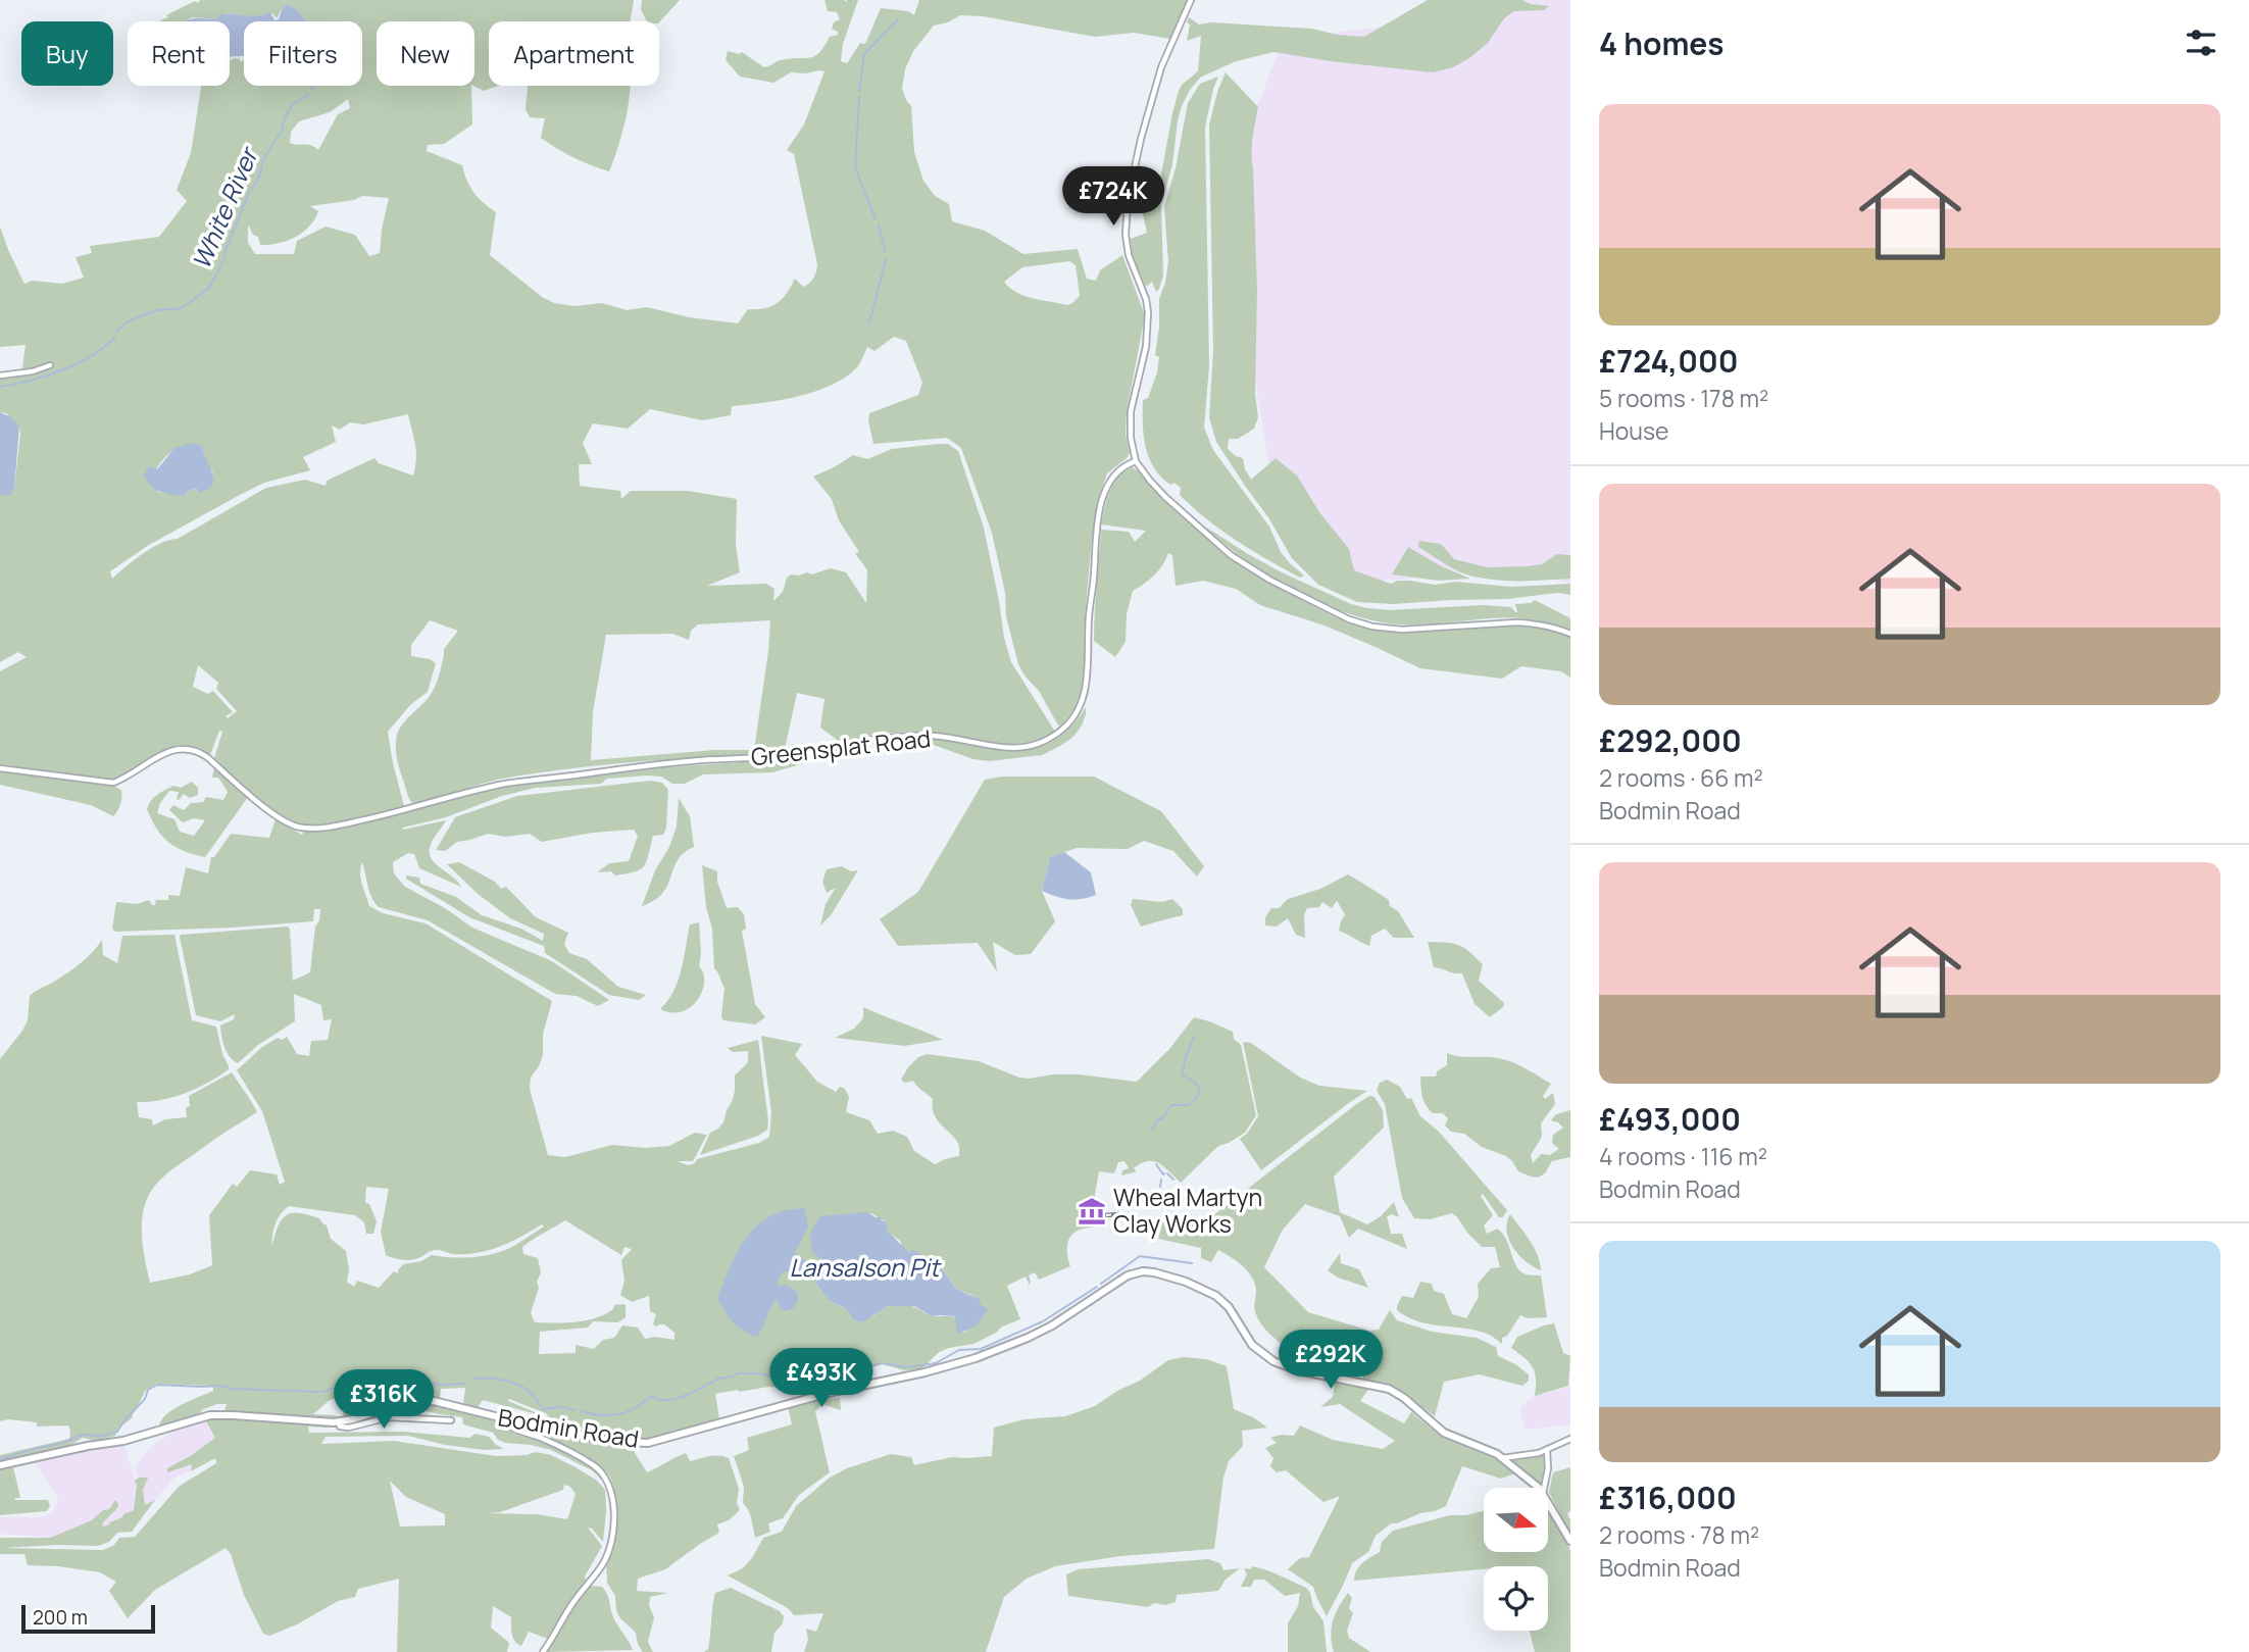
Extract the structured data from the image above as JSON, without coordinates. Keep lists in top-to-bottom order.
{
  "streets": {
    "main road": ["Bodmin Road"],
    "street": ["Greensplat Road"]
  },
  "water": ["White River", "Lansalson Pit"],
  "places": {
    "museum": ["Wheal Martyn Clay Works"]
  },
  "scale_bar": "200 m",
  "north": "right",
  "page": {
    "heading": "4 homes",
    "chip": [
      "Buy",
      "Rent",
      "Filters",
      "New",
      "Apartment"
    ],
    "list": [
      {
        "name": "£724,000",
        "note": "5 rooms · 178 m² · House"
      },
      {
        "name": "£292,000",
        "note": "2 rooms · 66 m² · Bodmin Road"
      },
      {
        "name": "£493,000",
        "note": "4 rooms · 116 m² · Bodmin Road"
      },
      {
        "name": "£316,000",
        "note": "2 rooms · 78 m² · Bodmin Road"
      }
    ],
    "price": [
      "£724K",
      "£292K",
      "£493K",
      "£316K"
    ],
    "scale": "200 m"
  }
}
